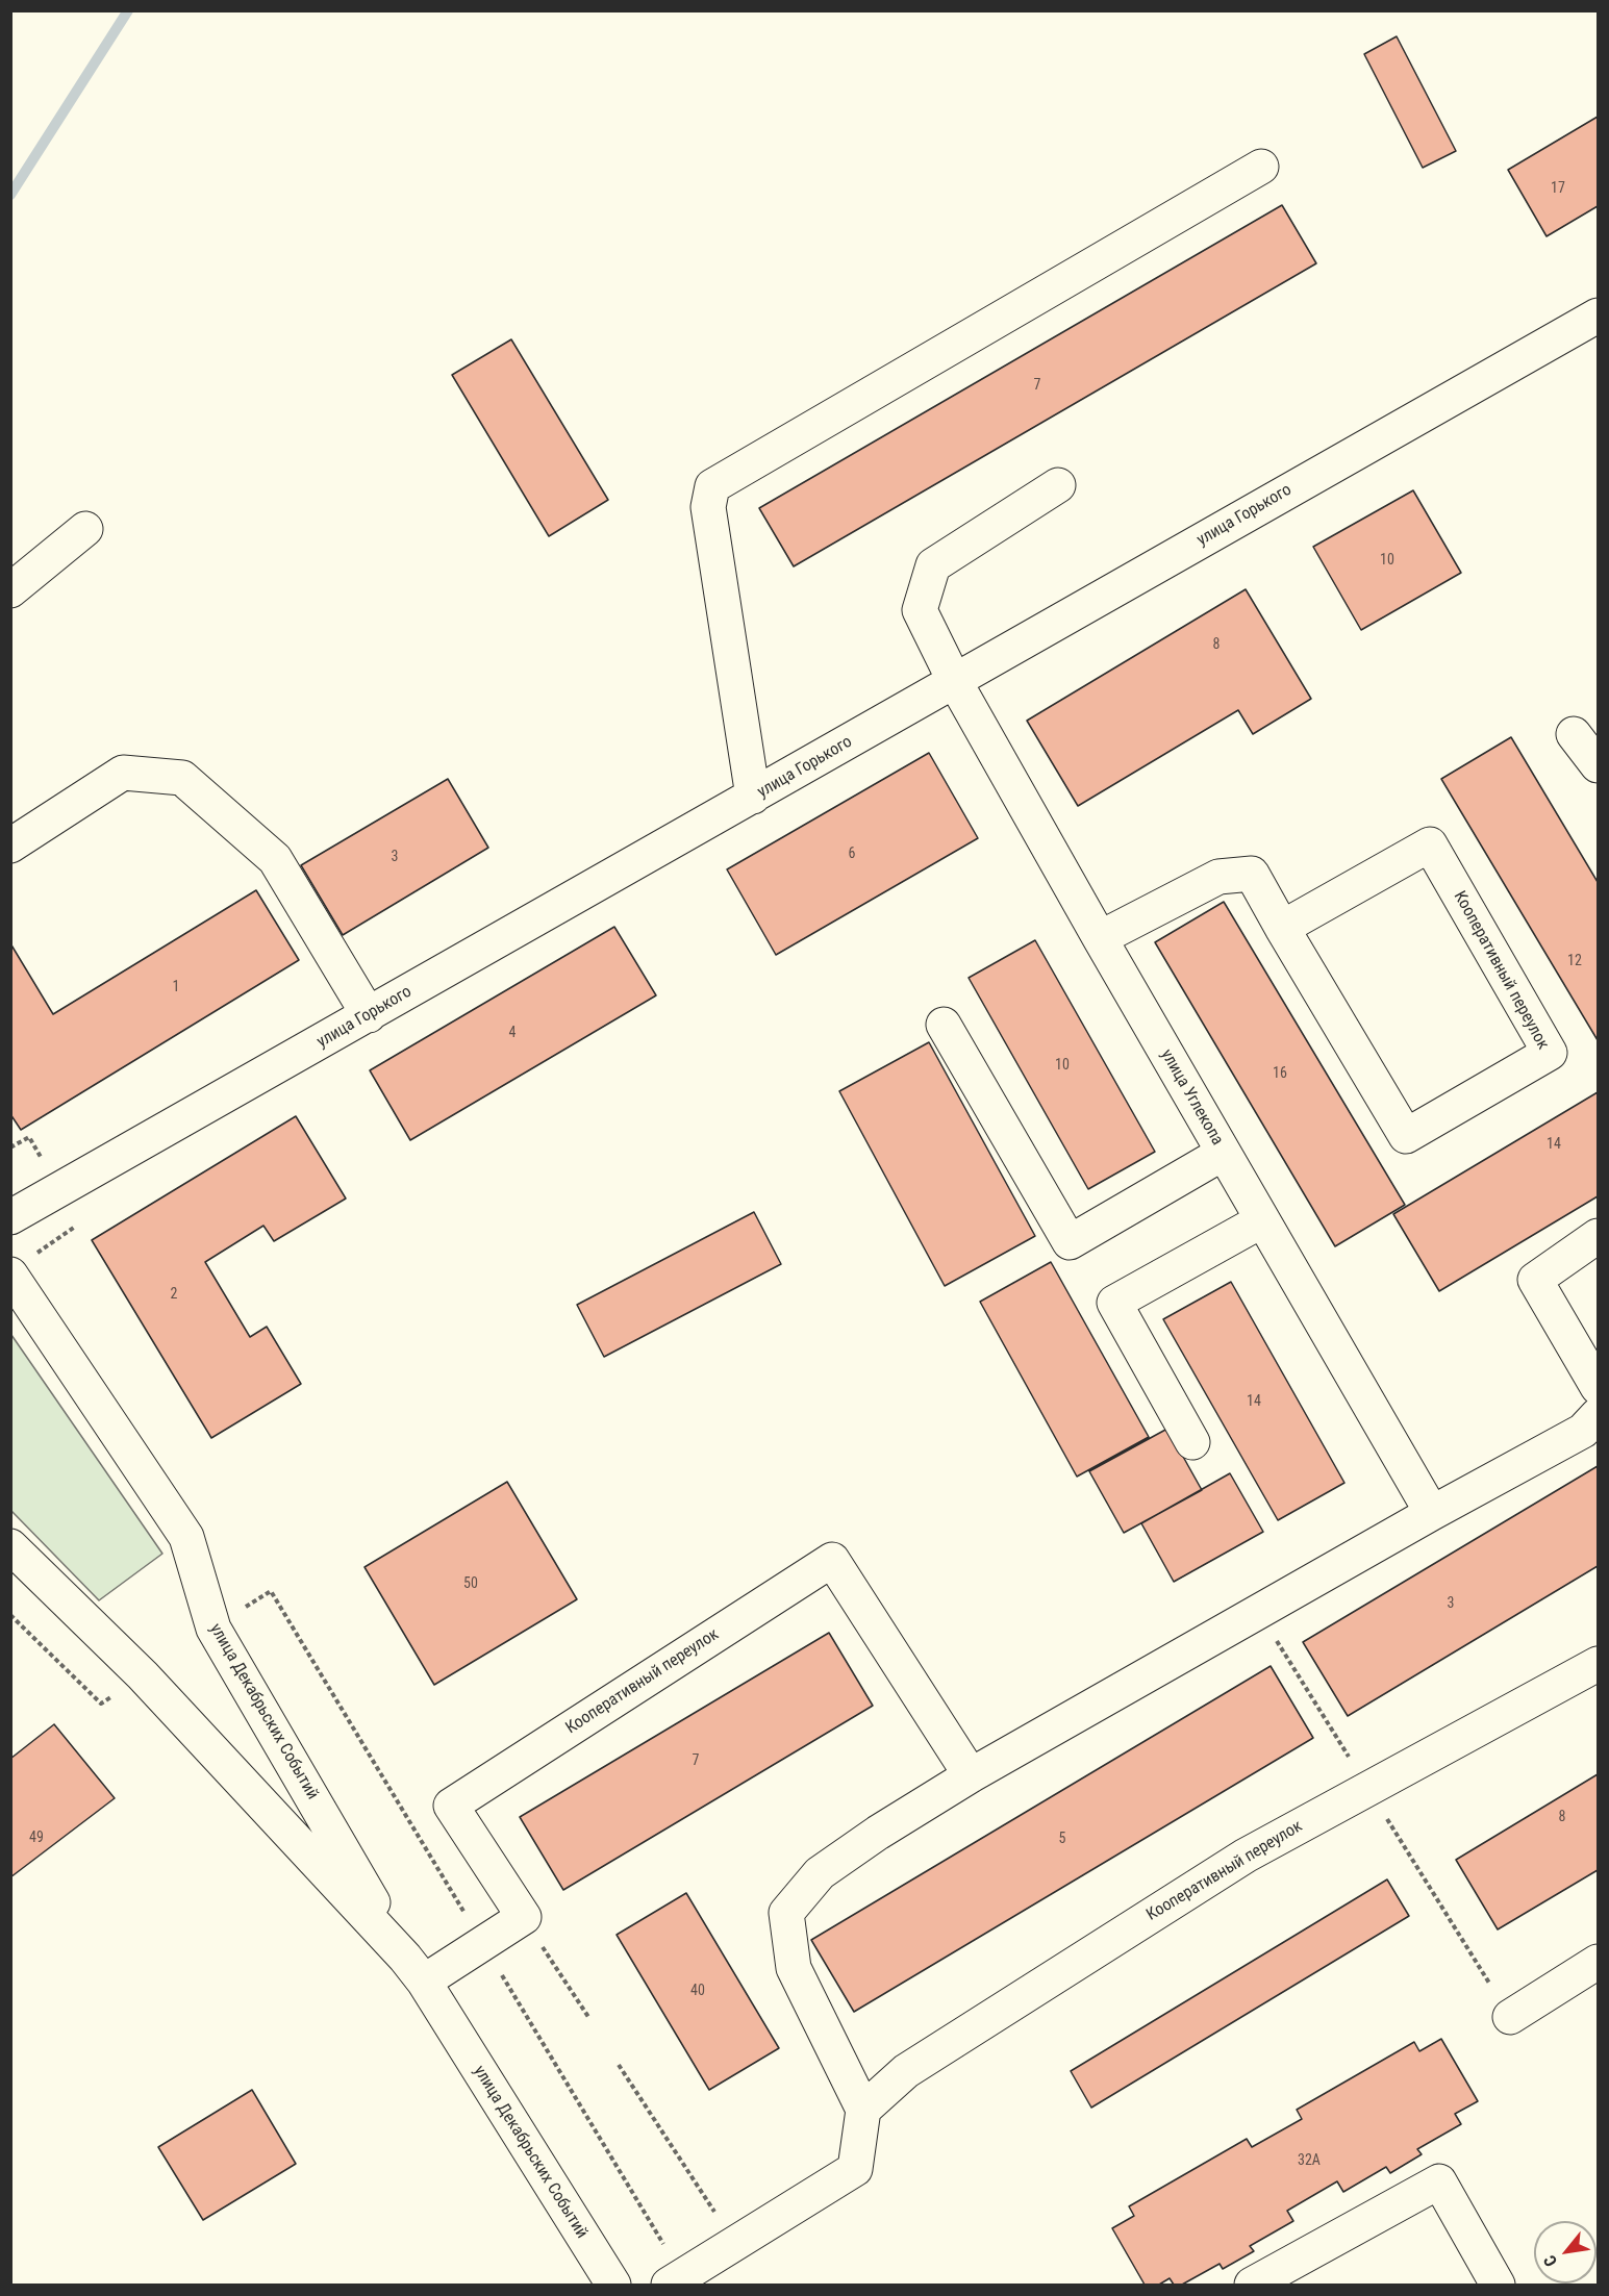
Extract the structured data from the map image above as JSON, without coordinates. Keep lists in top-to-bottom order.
{
  "streets": {
    "street": [
      "улица Горького",
      "Кооперативный переулок",
      "улица Углекопа",
      "улица Декабрьских Событий"
    ]
  },
  "crossings": [
    ["улица Горького", "улица Углекопа"],
    ["Кооперативный переулок", "улица Углекопа"]
  ],
  "house_numbers": [
    "17",
    "7",
    "10",
    "8",
    "6",
    "3",
    "12",
    "1",
    "4",
    "10",
    "16",
    "14",
    "2",
    "14",
    "50",
    "3",
    "7",
    "8",
    "49",
    "5",
    "40",
    "32А"
  ],
  "north": "bottom left"
}
